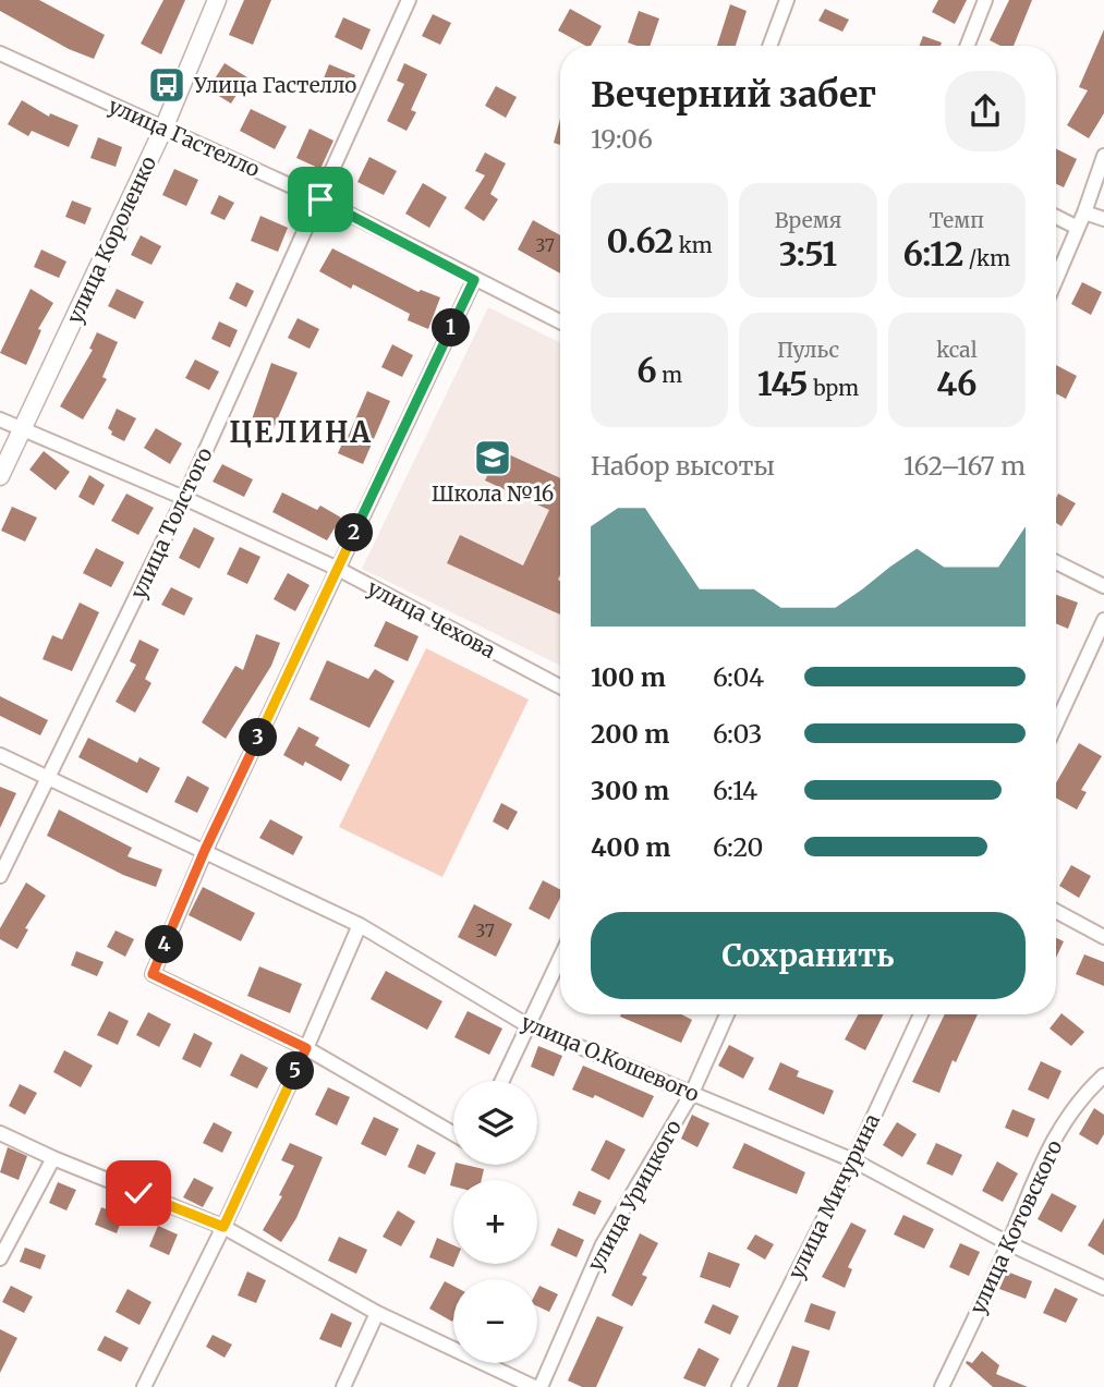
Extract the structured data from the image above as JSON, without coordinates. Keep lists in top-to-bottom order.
{
  "streets": {
    "street": [
      "улица Гастелло",
      "улица Короленко",
      "улица Толстого",
      "улица Чехова",
      "улица О.Кошевого",
      "улица Урицкого",
      "улица Мичурина",
      "улица Котовского"
    ]
  },
  "crossings": [
    ["улица Гастелло", "улица Короленко"],
    ["улица Гастелло", "улица Толстого"],
    ["улица Короленко", "улица Чехова"],
    ["улица Толстого", "улица Чехова"],
    ["улица Толстого", "улица О.Кошевого"],
    ["улица О.Кошевого", "улица Урицкого"],
    ["улица О.Кошевого", "улица Мичурина"],
    ["улица О.Кошевого", "улица Котовского"]
  ],
  "districts": ["ЦЕЛИНА"],
  "places": {
    "bus stop": ["Улица Гастелло"],
    "school or university": ["Школа №16"]
  },
  "house_numbers": ["37", "37"],
  "page": {
    "heading": ["Вечерний забег", "19:06"],
    "stats": [
      ["0.62 km"],
      ["Время", "3:51"],
      ["Темп", "6:12 /km"],
      ["6 m"],
      ["Пульс", "145 bpm"],
      ["kcal", "46"]
    ],
    "pins": [
      "1",
      "2",
      "3",
      "4",
      "5"
    ],
    "chart": ["Набор высоты", "162–167 m"],
    "list": [
      {
        "name": "100 m",
        "note": "6:04"
      },
      {
        "name": "200 m",
        "note": "6:03"
      },
      {
        "name": "300 m",
        "note": "6:14"
      },
      {
        "name": "400 m",
        "note": "6:20"
      }
    ],
    "buttons": "Сохранить",
    "map_buttons": ["+", "−"]
  }
}
